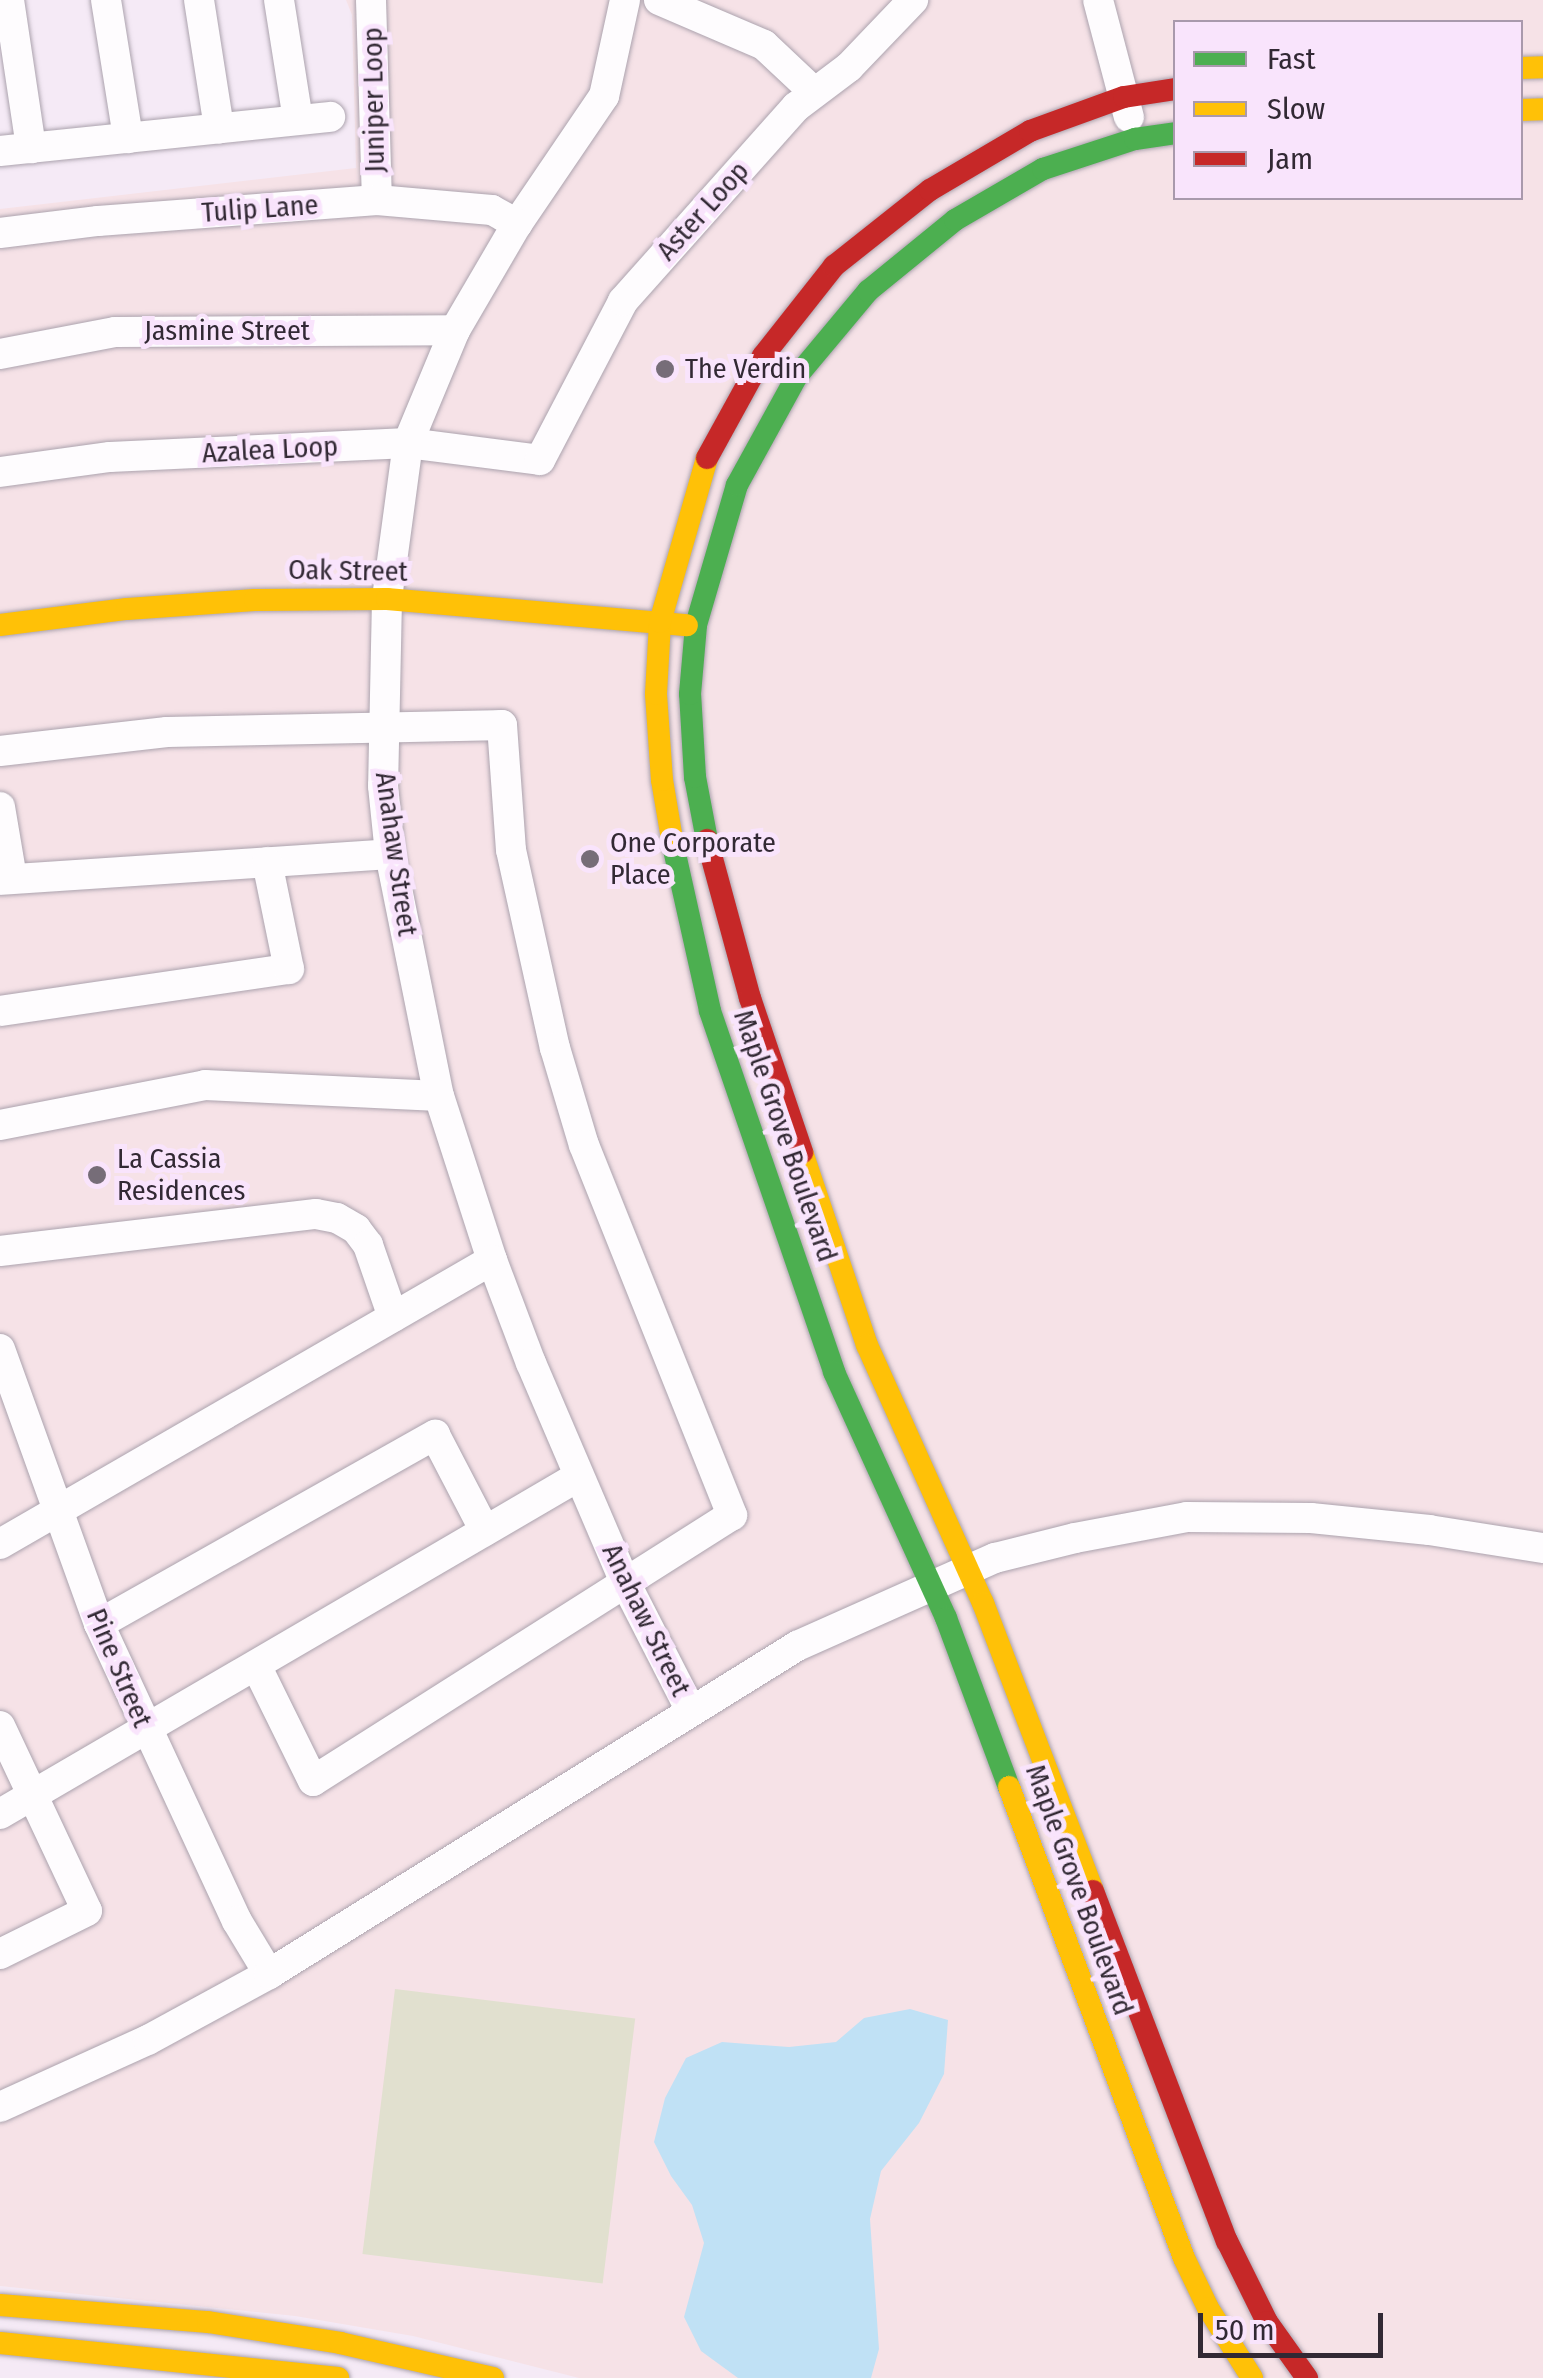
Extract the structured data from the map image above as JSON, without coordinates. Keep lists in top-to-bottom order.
{
  "streets": {
    "street": [
      "Juniper Loop",
      "Tulip Lane",
      "Aster Loop",
      "Jasmine Street",
      "Azalea Loop",
      "Oak Street",
      "Anahaw Street",
      "Maple Grove Boulevard",
      "Pine Street"
    ]
  },
  "crossings": [
    ["Juniper Loop", "Tulip Lane"],
    ["Tulip Lane", "Anahaw Street"],
    ["Aster Loop", "Azalea Loop"],
    ["Jasmine Street", "Anahaw Street"],
    ["Azalea Loop", "Anahaw Street"],
    ["Oak Street", "Anahaw Street"],
    ["Oak Street", "Maple Grove Boulevard"]
  ],
  "places": ["The Verdin", "One Corporate Place", "La Cassia Residences"],
  "legend": ["Fast", "Slow", "Jam"],
  "scale_bar": "50 m"
}
